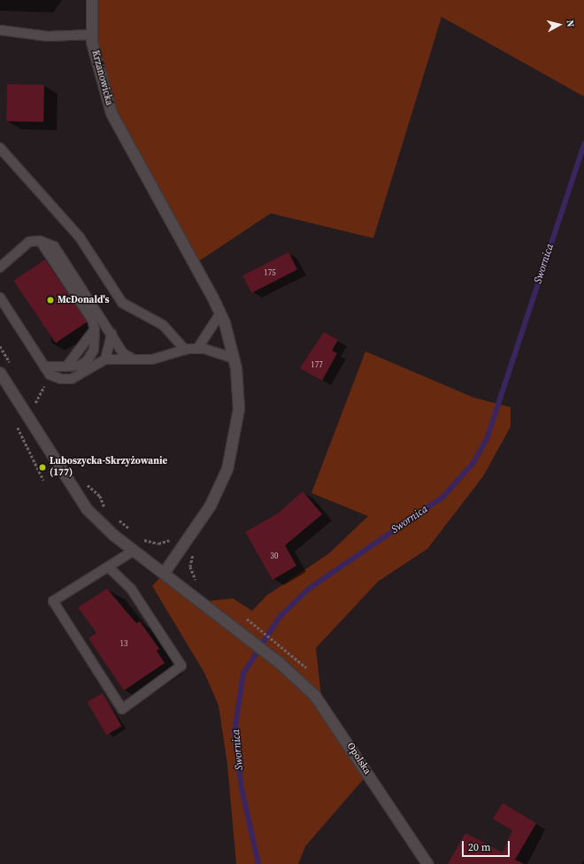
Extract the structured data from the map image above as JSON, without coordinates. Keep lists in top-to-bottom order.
{
  "streets": {
    "street": ["Krzanowicka", "Opolska"]
  },
  "crossings": [
    ["Krzanowicka", "Opolska"]
  ],
  "water": ["Swornica"],
  "places": ["McDonald's", "Luboszycka-Skrzyżowanie (177)"],
  "house_numbers": [
    "175",
    "177",
    "30",
    "13"
  ],
  "scale_bar": "20 m",
  "north": "right"
}
